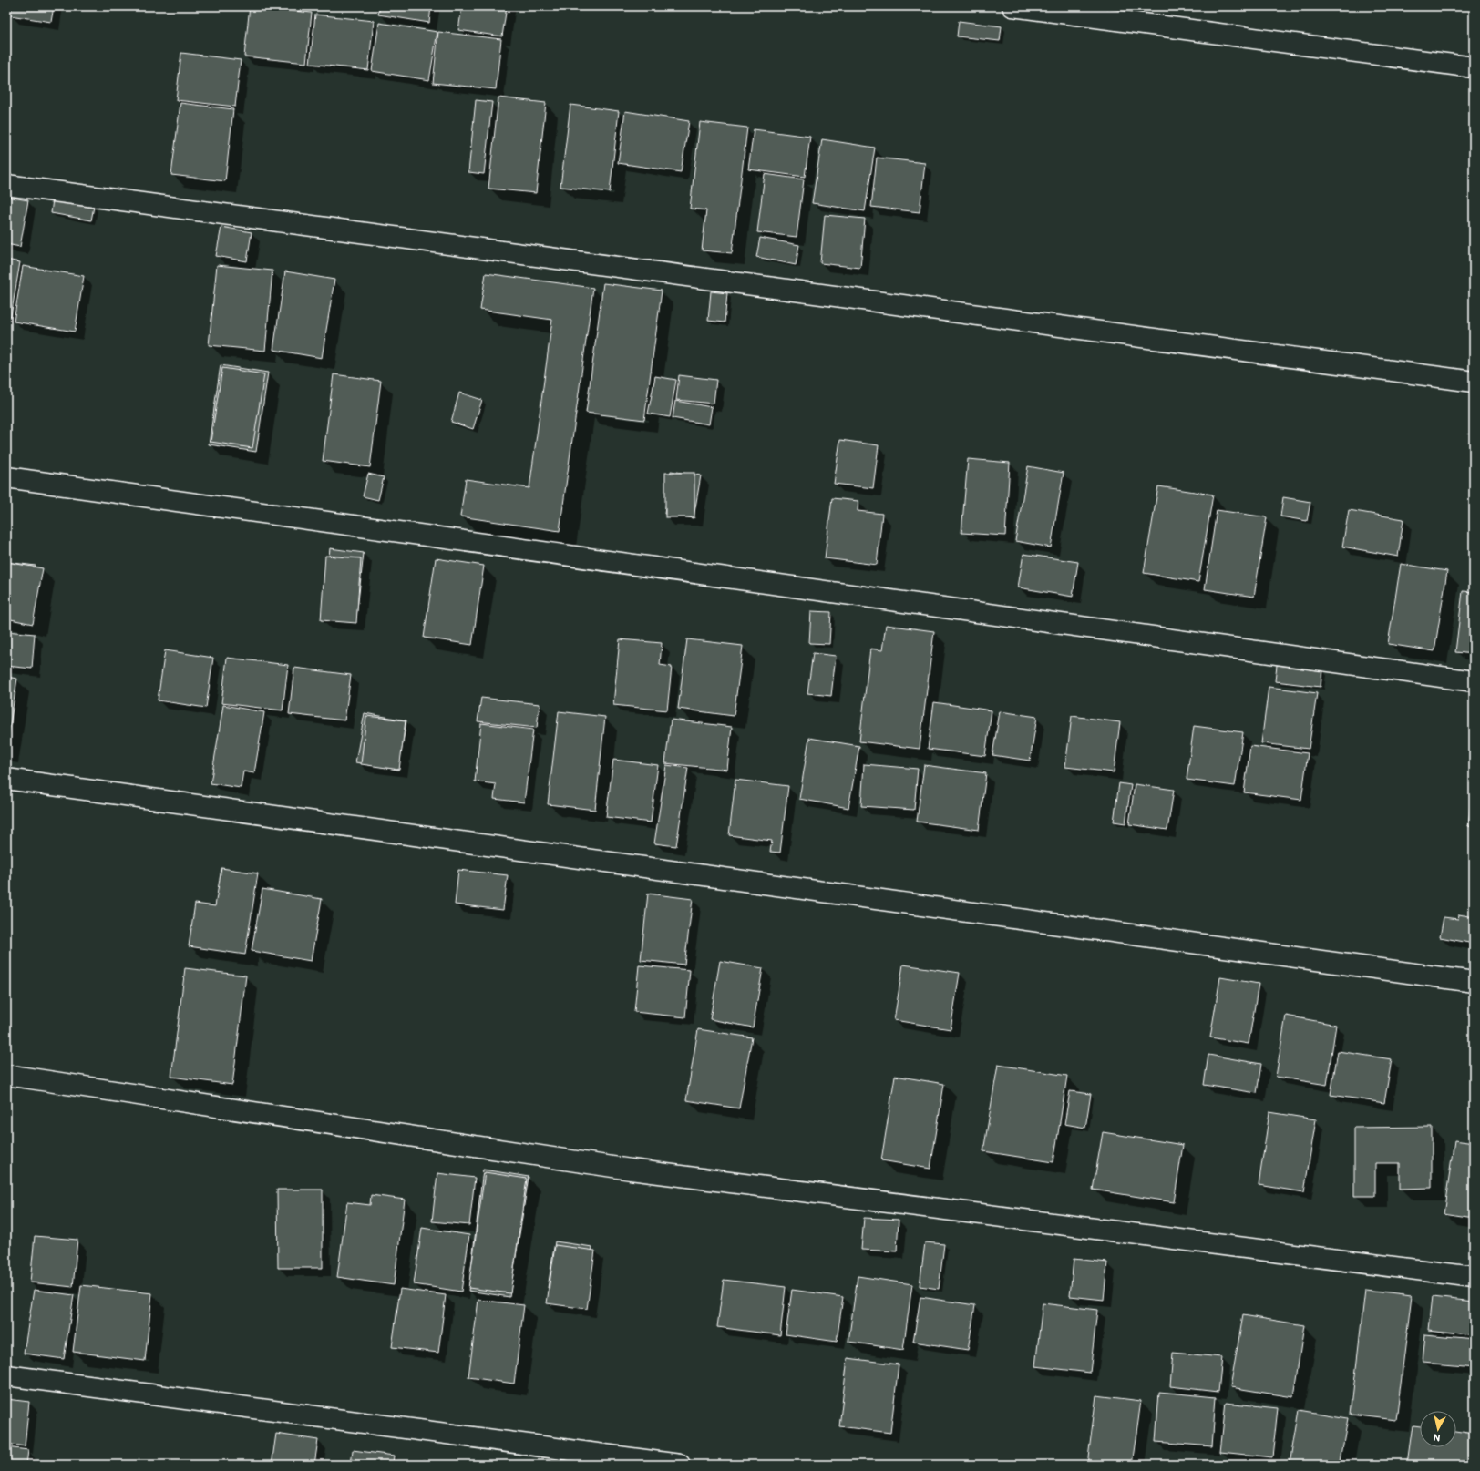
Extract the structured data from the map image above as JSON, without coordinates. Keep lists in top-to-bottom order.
{
  "north": "bottom"
}
